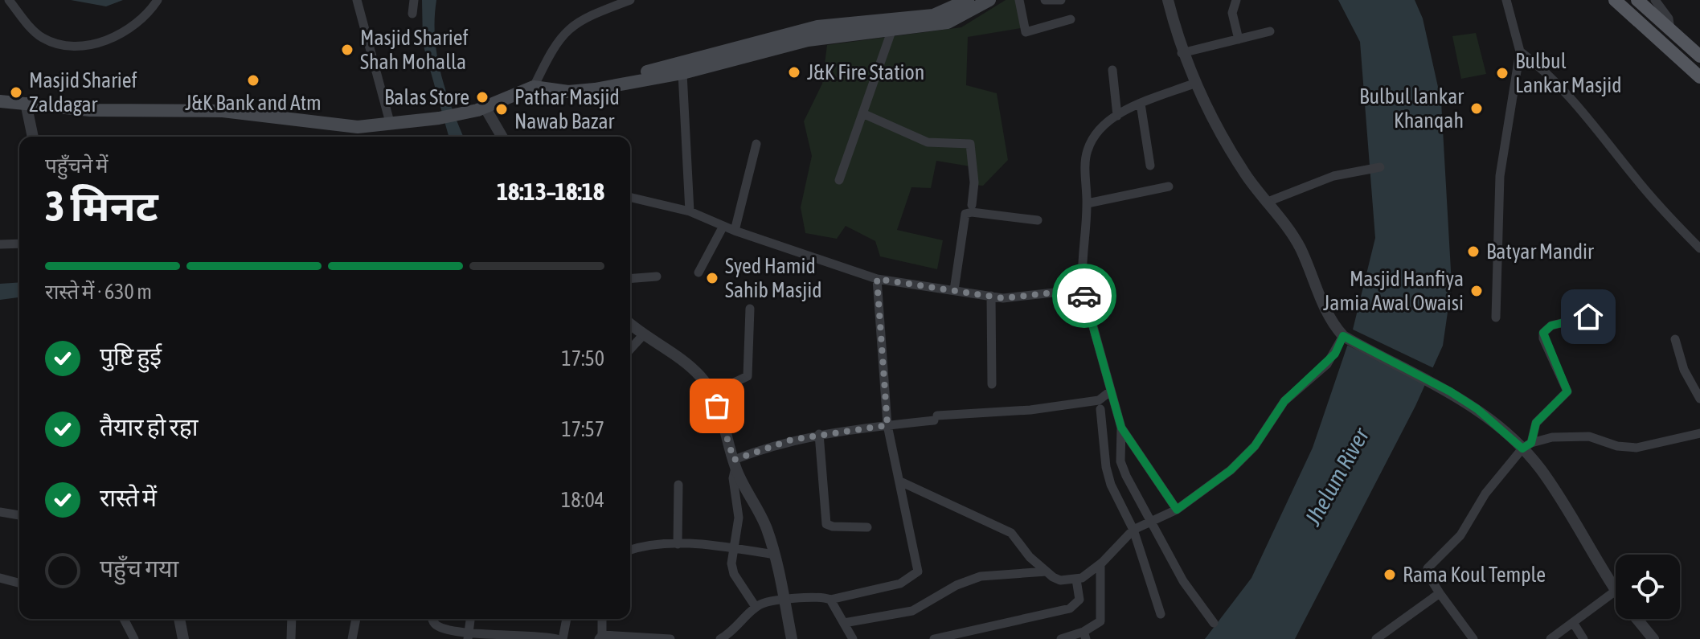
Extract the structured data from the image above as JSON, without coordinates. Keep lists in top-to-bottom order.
{
  "water": ["Jhelum River"],
  "places": [
    "Masjid Sharief Shah Mohalla",
    "J&K Fire Station",
    "Bulbul Lankar Masjid",
    "J&K Bank and Atm",
    "Masjid Sharief Zaldagar",
    "Balas Store",
    "Bulbul lankar Khanqah",
    "Pathar Masjid Nawab Bazar",
    "Batyar Mandir",
    "Syed Hamid Sahib Masjid",
    "Masjid Hanfiya Jamia Awal Owaisi",
    "Rama Koul Temple"
  ],
  "page": {
    "heading": ["3 मिनट", "पहुँचने में", "18:13–18:18"],
    "bar": "रास्ते में · 630 m",
    "list": [
      ["पुष्टि हुई", "17:50"],
      ["तैयार हो रहा", "17:57"],
      ["रास्ते में", "18:04"],
      "पहुँच गया"
    ]
  }
}
